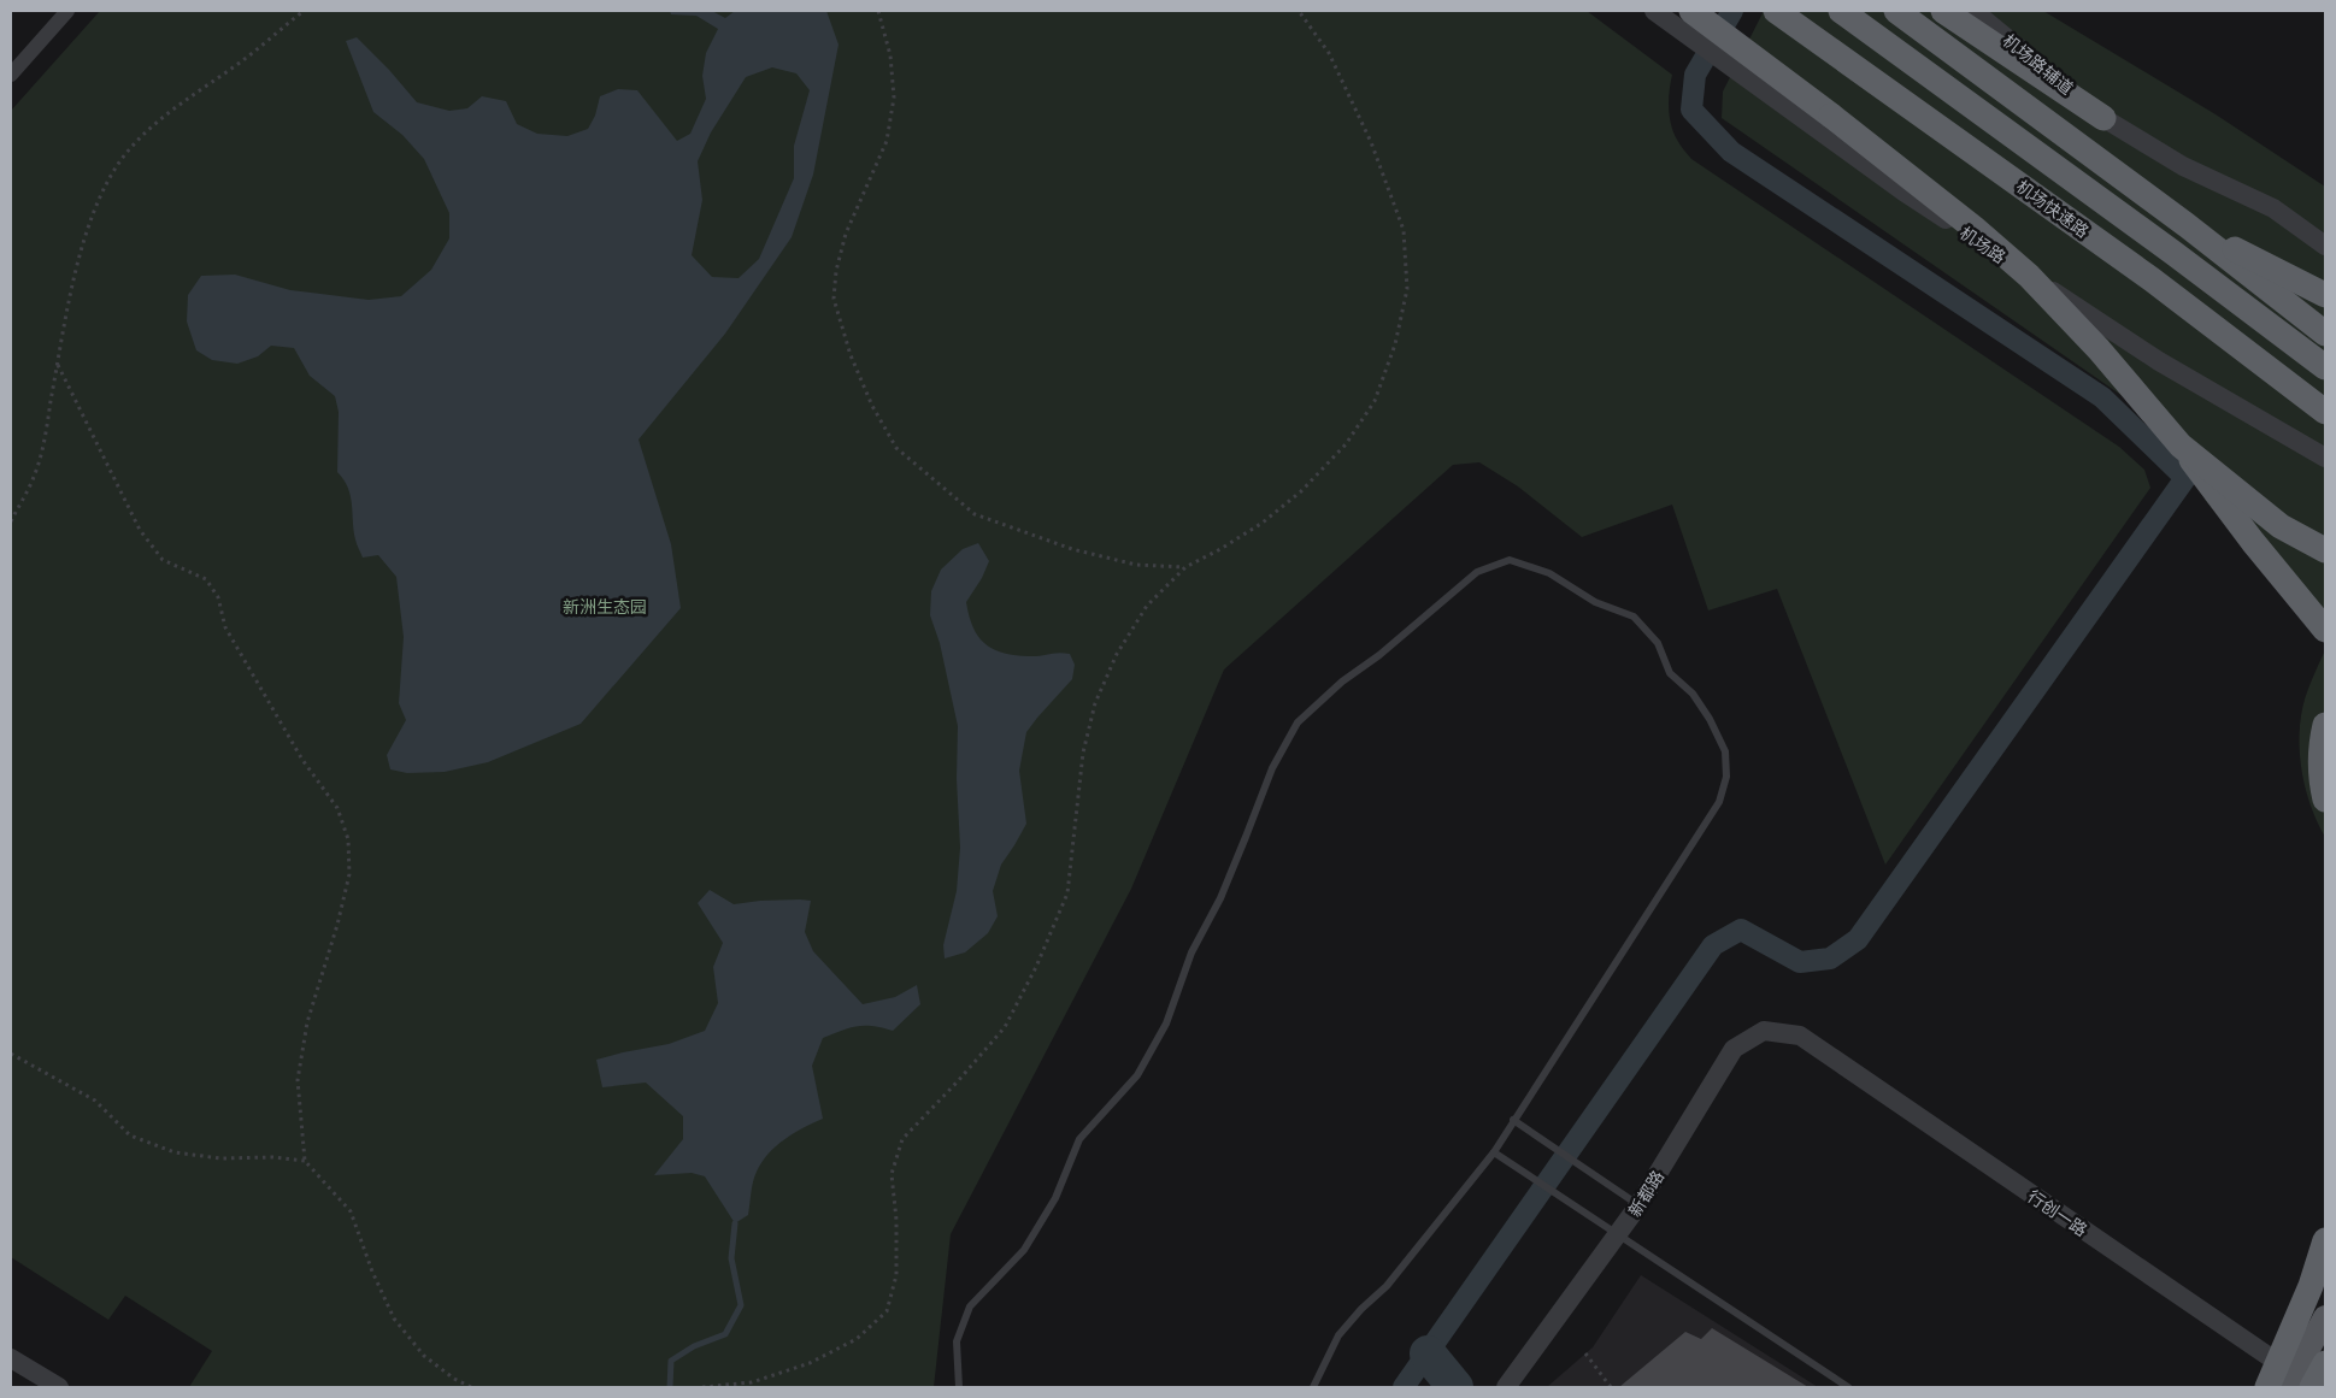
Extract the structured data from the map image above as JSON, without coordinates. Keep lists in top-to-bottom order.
{
  "streets": {
    "highway": ["机场快速路"],
    "street": [
      "机场路辅道",
      "机场路",
      "新都路",
      "行创一路"
    ]
  },
  "crossings": [
    ["新都路", "行创一路"]
  ],
  "parks": ["新洲生态园"]
}
